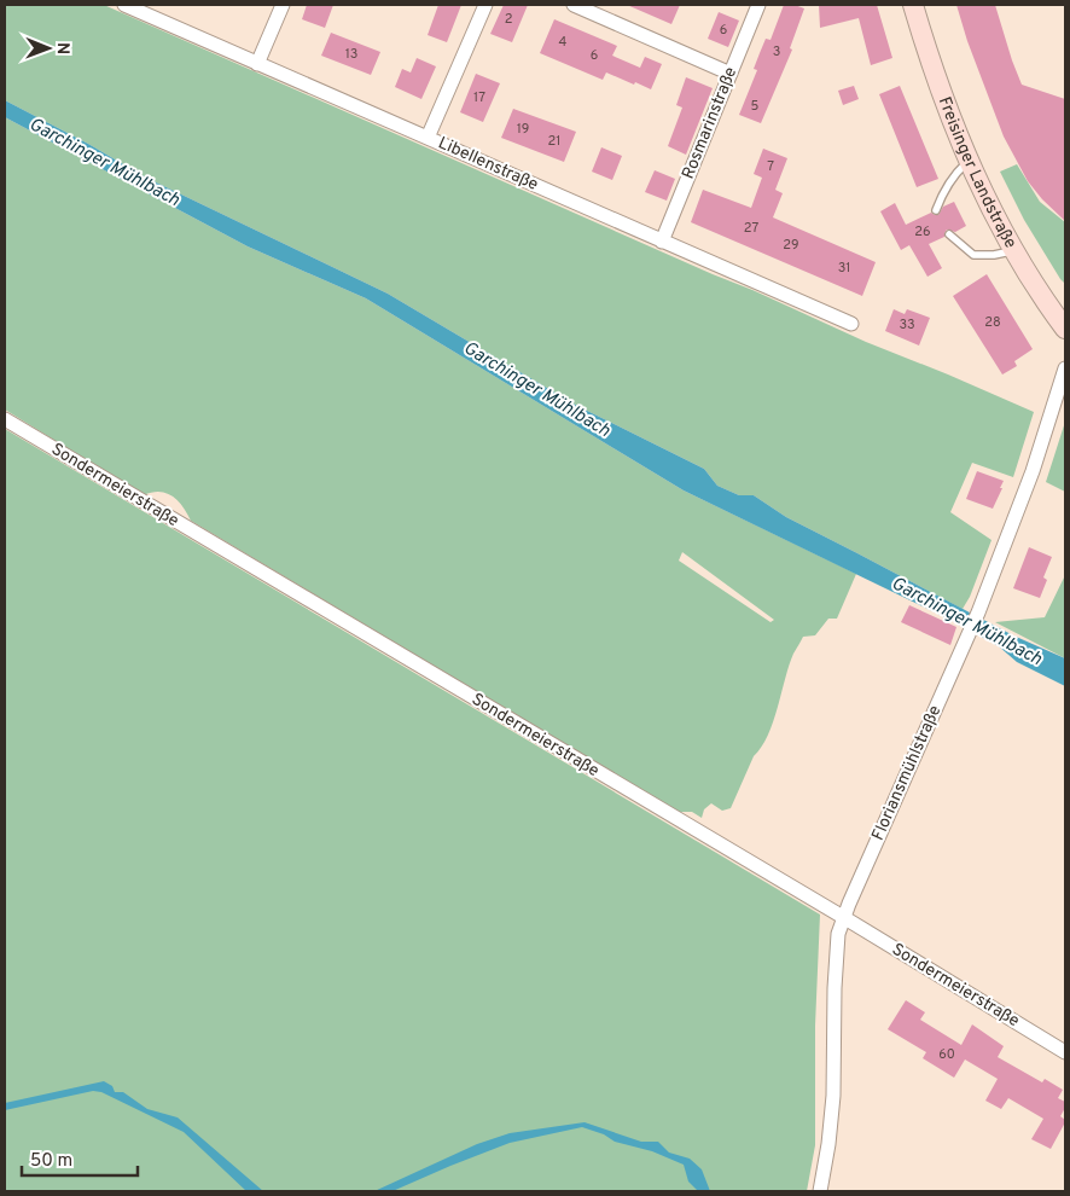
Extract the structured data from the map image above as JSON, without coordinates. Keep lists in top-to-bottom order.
{
  "streets": {
    "main road": ["Freisinger Landstraße"],
    "street": [
      "Rosmarinstraße",
      "Libellenstraße",
      "Sondermeierstraße",
      "Floriansmühlstraße"
    ]
  },
  "crossings": [
    ["Rosmarinstraße", "Libellenstraße"],
    ["Sondermeierstraße", "Floriansmühlstraße"]
  ],
  "water": ["Garchinger Mühlbach"],
  "house_numbers": [
    "2",
    "6",
    "4",
    "3",
    "13",
    "6",
    "17",
    "5",
    "19",
    "21",
    "7",
    "27",
    "26",
    "29",
    "31",
    "28",
    "33",
    "60"
  ],
  "scale_bar": "50 m",
  "north": "right"
}
